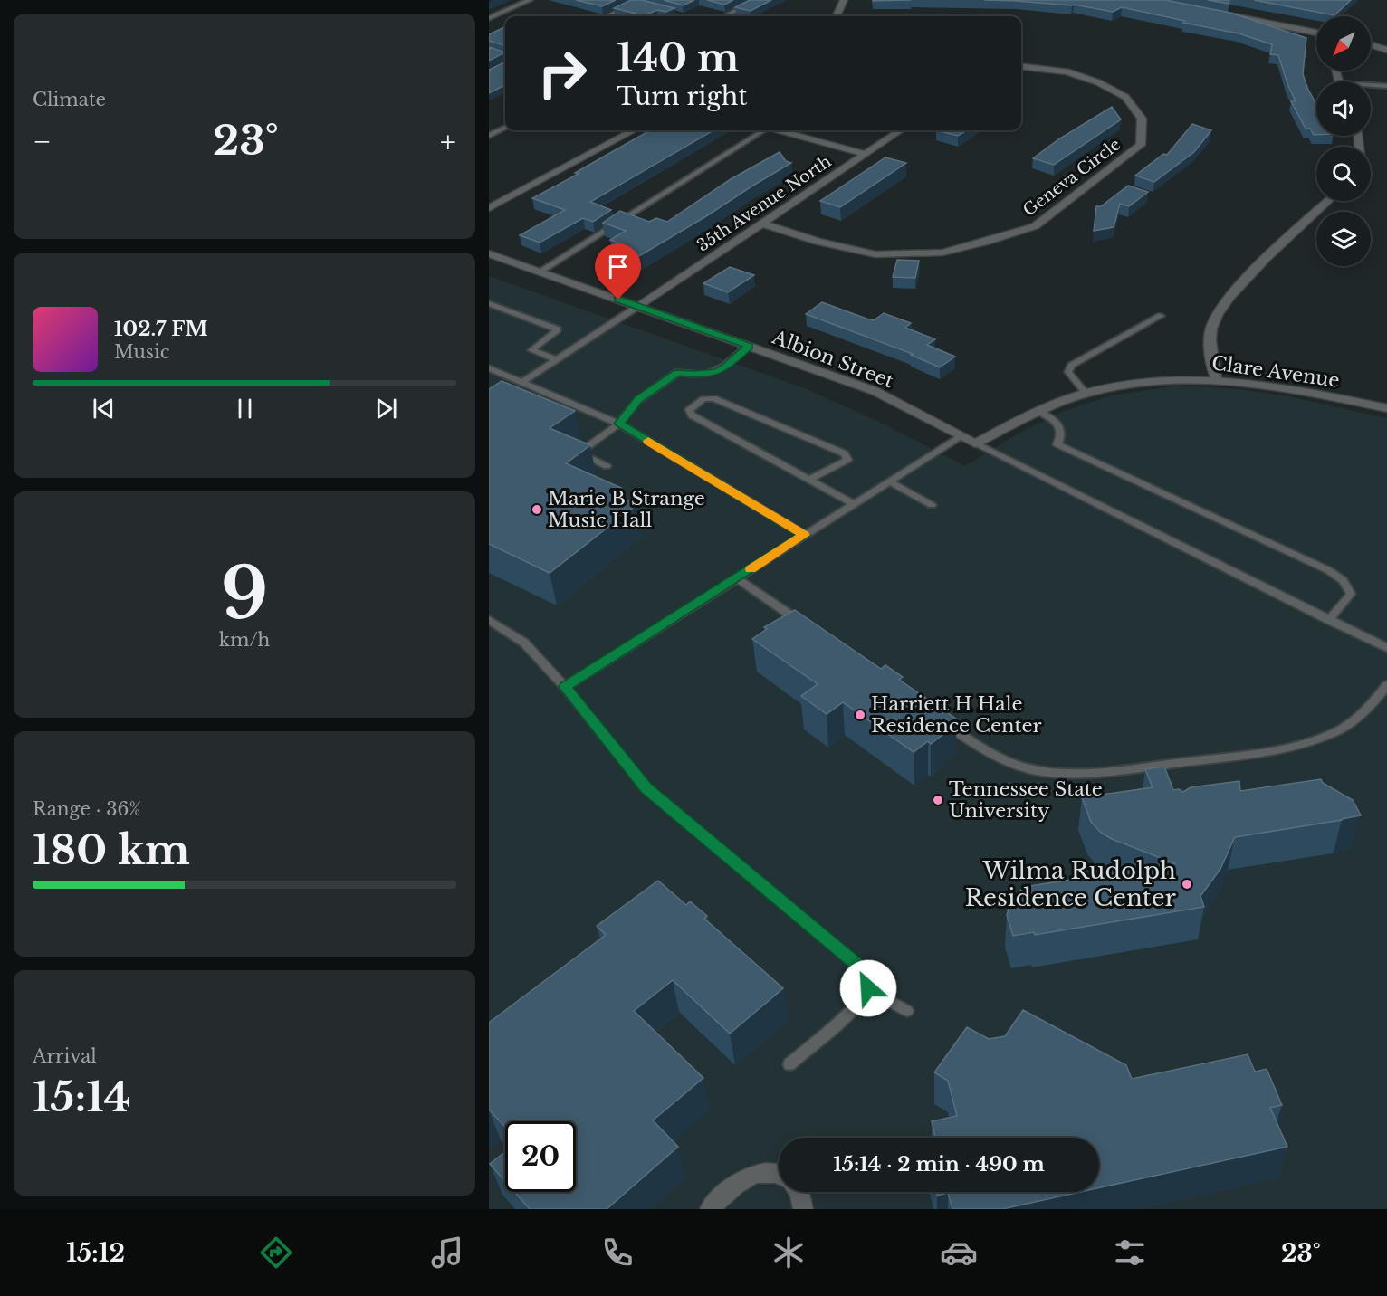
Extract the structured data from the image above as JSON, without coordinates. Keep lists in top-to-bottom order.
{
  "streets": {
    "street": [
      "Geneva Circle",
      "35th Avenue North",
      "Albion Street",
      "Clare Avenue"
    ]
  },
  "crossings": [
    ["Geneva Circle", "35th Avenue North"],
    ["35th Avenue North", "Albion Street"],
    ["Albion Street", "Clare Avenue"]
  ],
  "places": [
    "Marie B Strange Music Hall",
    "Harriett H Hale Residence Center",
    "Tennessee State University",
    "Wilma Rudolph Residence Center"
  ],
  "north": "bottom left",
  "page": {
    "tile": [
      "Climate",
      ["9", "km/h"],
      ["Range · 36%", "180 km"],
      ["Arrival", "15:14"]
    ],
    "turn": ["140 m", "Turn right"],
    "heat": ["−", "23°", "+"],
    "song": ["102.7 FM", "Music"],
    "limit": "20",
    "trip": "15:14 · 2 min · 490 m",
    "tabs": ["15:12", "23°"]
  }
}
